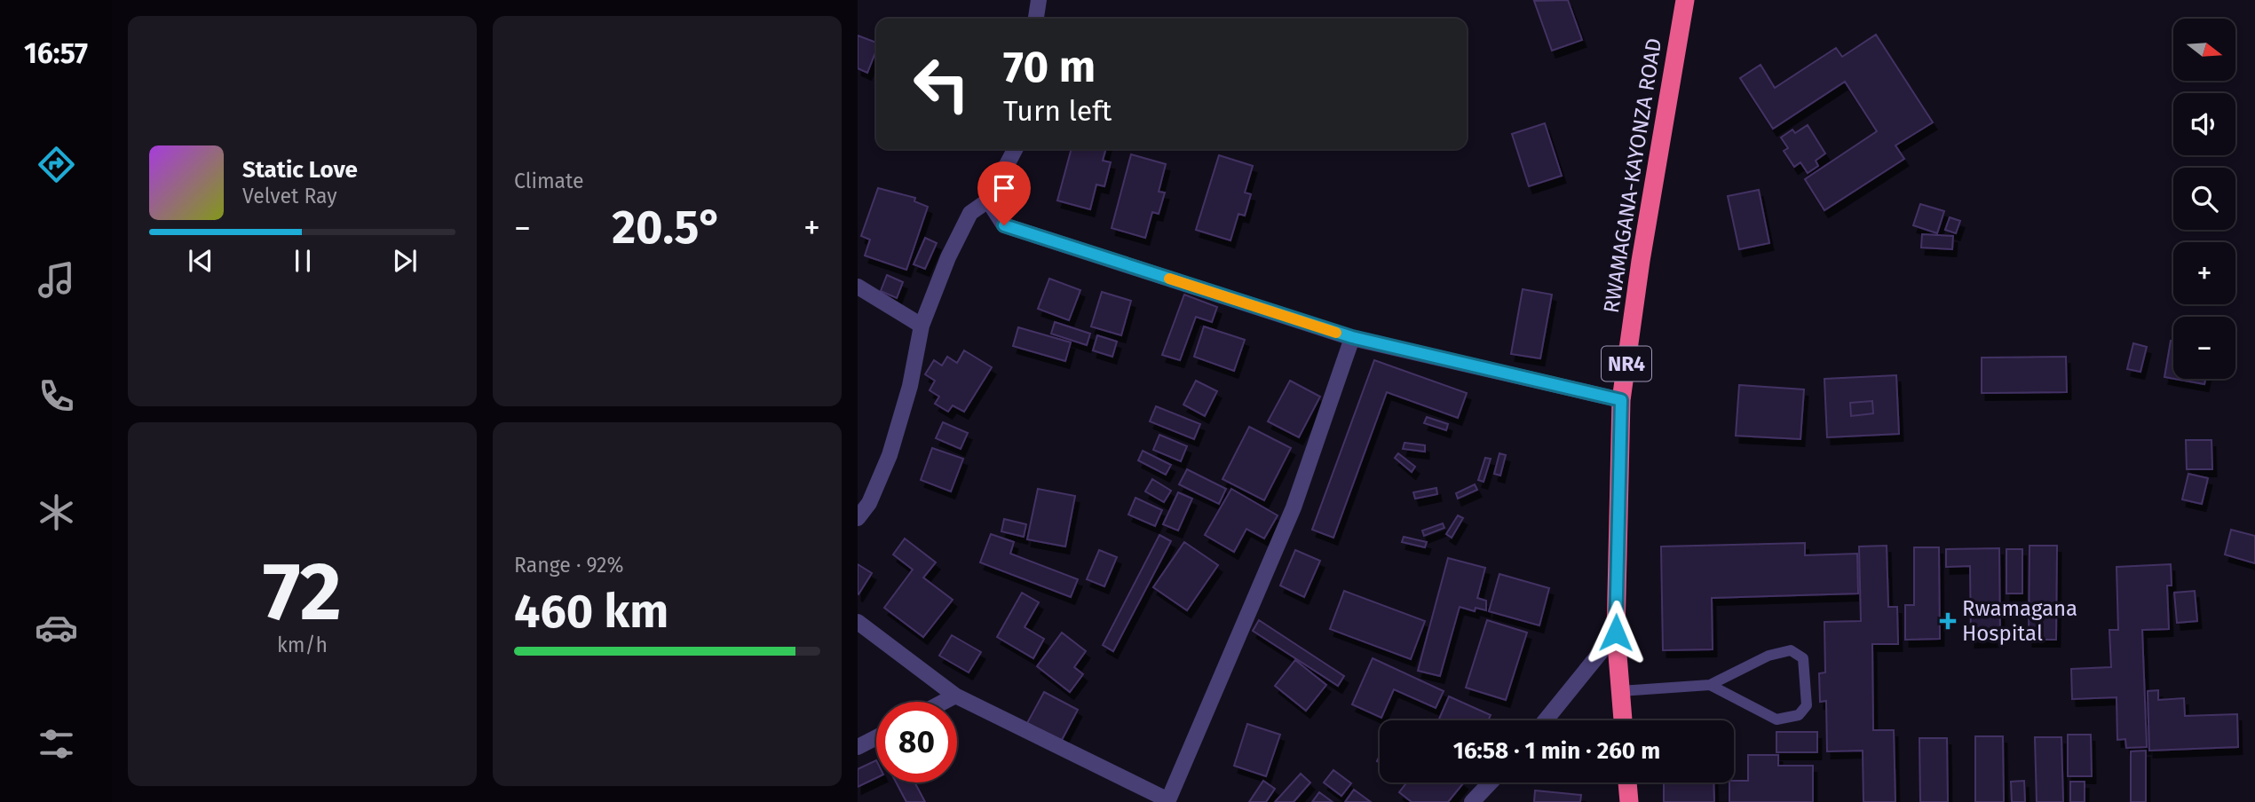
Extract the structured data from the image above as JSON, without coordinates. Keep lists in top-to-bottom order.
{
  "streets": {
    "highway": ["RWAMAGANA-KAYONZA ROAD", "NR4"]
  },
  "places": {
    "health": ["Rwamagana Hospital"]
  },
  "north": "right",
  "page": {
    "tabs": "16:57",
    "tile": [
      "Climate",
      ["72", "km/h"],
      ["Range · 92%", "460 km"]
    ],
    "map_buttons": ["+", "−"],
    "turn": ["70 m", "Turn left"],
    "song": ["Static Love", "Velvet Ray"],
    "heat": ["−", "20.5°", "+"],
    "limit": "80",
    "trip": "16:58 · 1 min · 260 m"
  }
}
